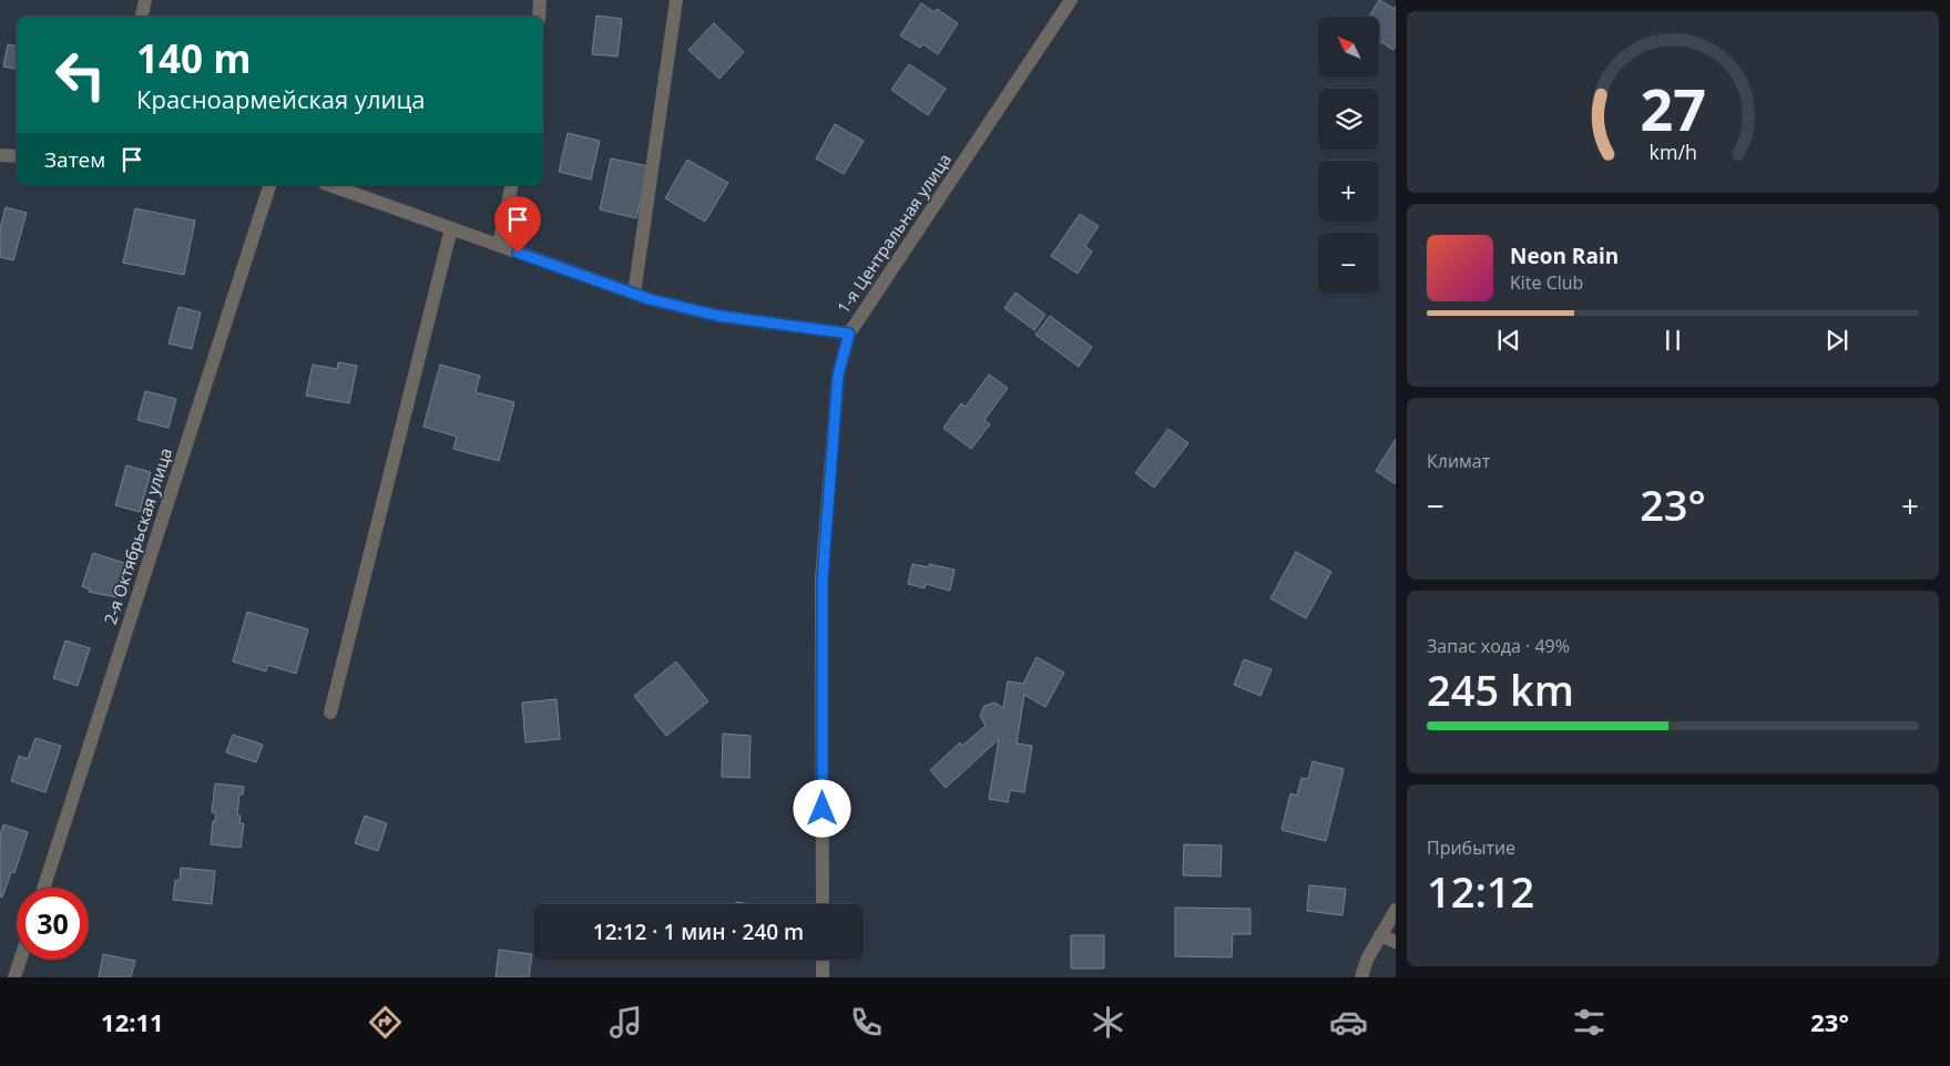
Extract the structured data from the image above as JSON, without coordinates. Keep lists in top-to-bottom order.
{
  "streets": {
    "street": ["1-я Центральная улица", "2-я Октябрьская улица"]
  },
  "north": "top left",
  "page": {
    "map_buttons": ["+", "−"],
    "turn": ["140 m", "Красноармейская улица"],
    "then": "Затем",
    "song": ["Neon Rain", "Kite Club"],
    "tile": [
      "Климат",
      ["Запас хода · 49%", "245 km"],
      ["Прибытие", "12:12"]
    ],
    "heat": ["−", "23°", "+"],
    "limit": "30",
    "trip": "12:12 · 1 мин · 240 m",
    "tabs": ["12:11", "23°"],
    "gauge": ["27", "km/h"]
  }
}
